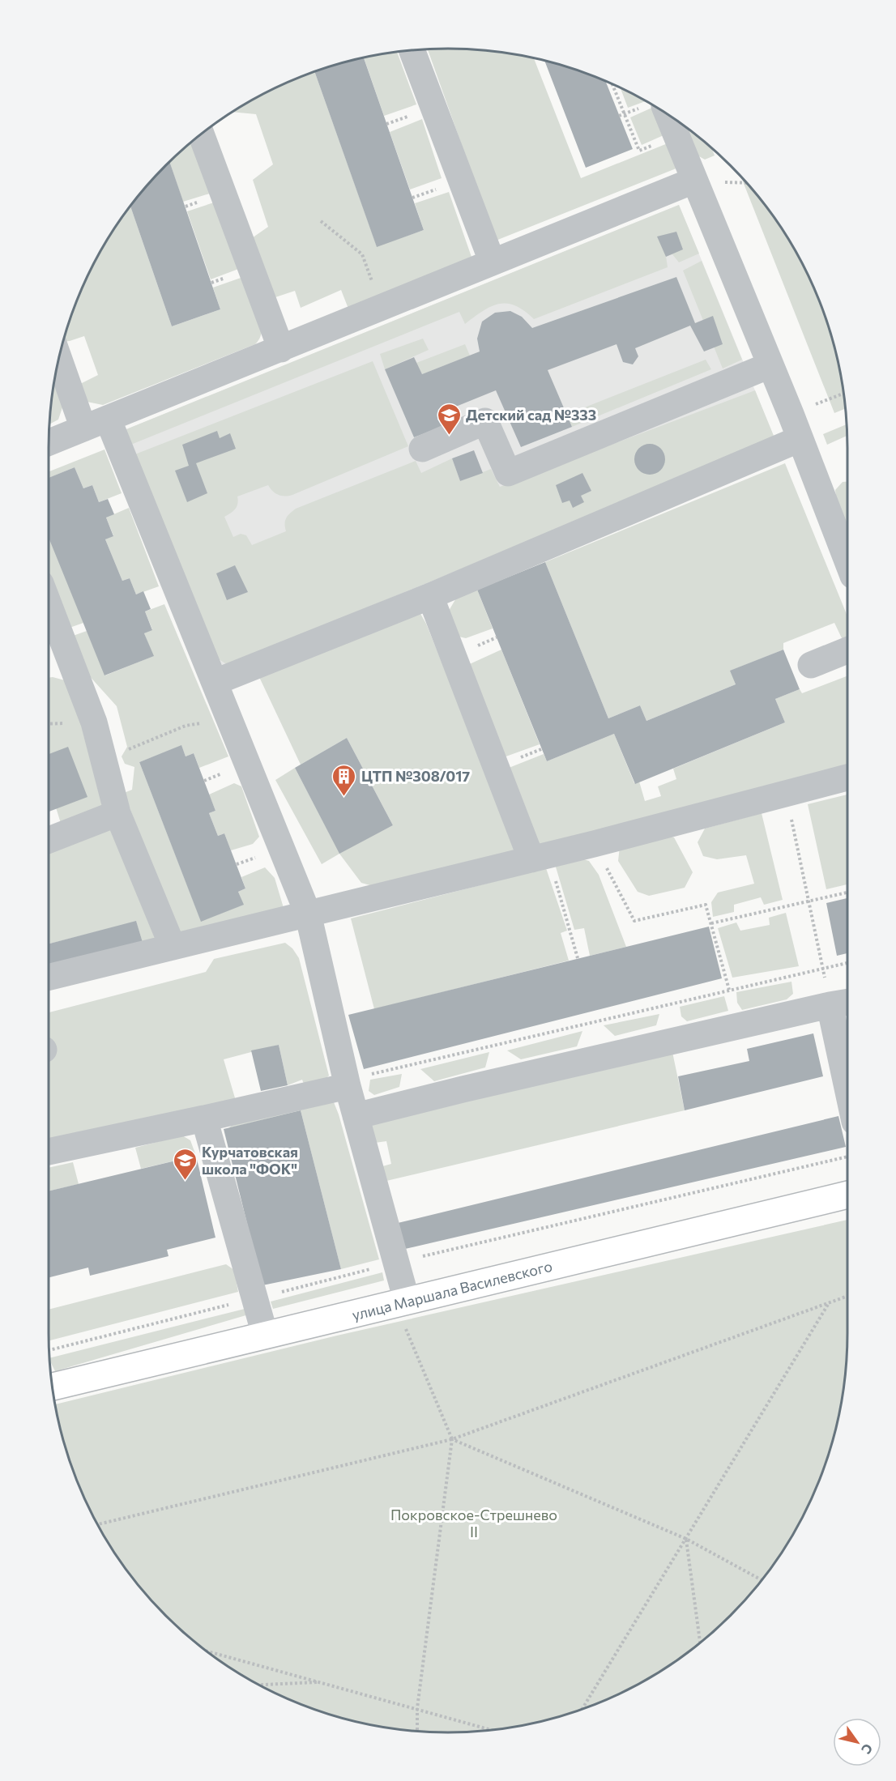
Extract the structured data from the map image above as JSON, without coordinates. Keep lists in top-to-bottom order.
{
  "streets": {
    "main road": ["улица Маршала Василевского"]
  },
  "parks": ["Покровское-Стрешнево II"],
  "places": {
    "school or university": ["Детский сад №333", "Курчатовская школа \"ФОК\""],
    "building": ["ЦТП №308/017"]
  },
  "north": "bottom right"
}
